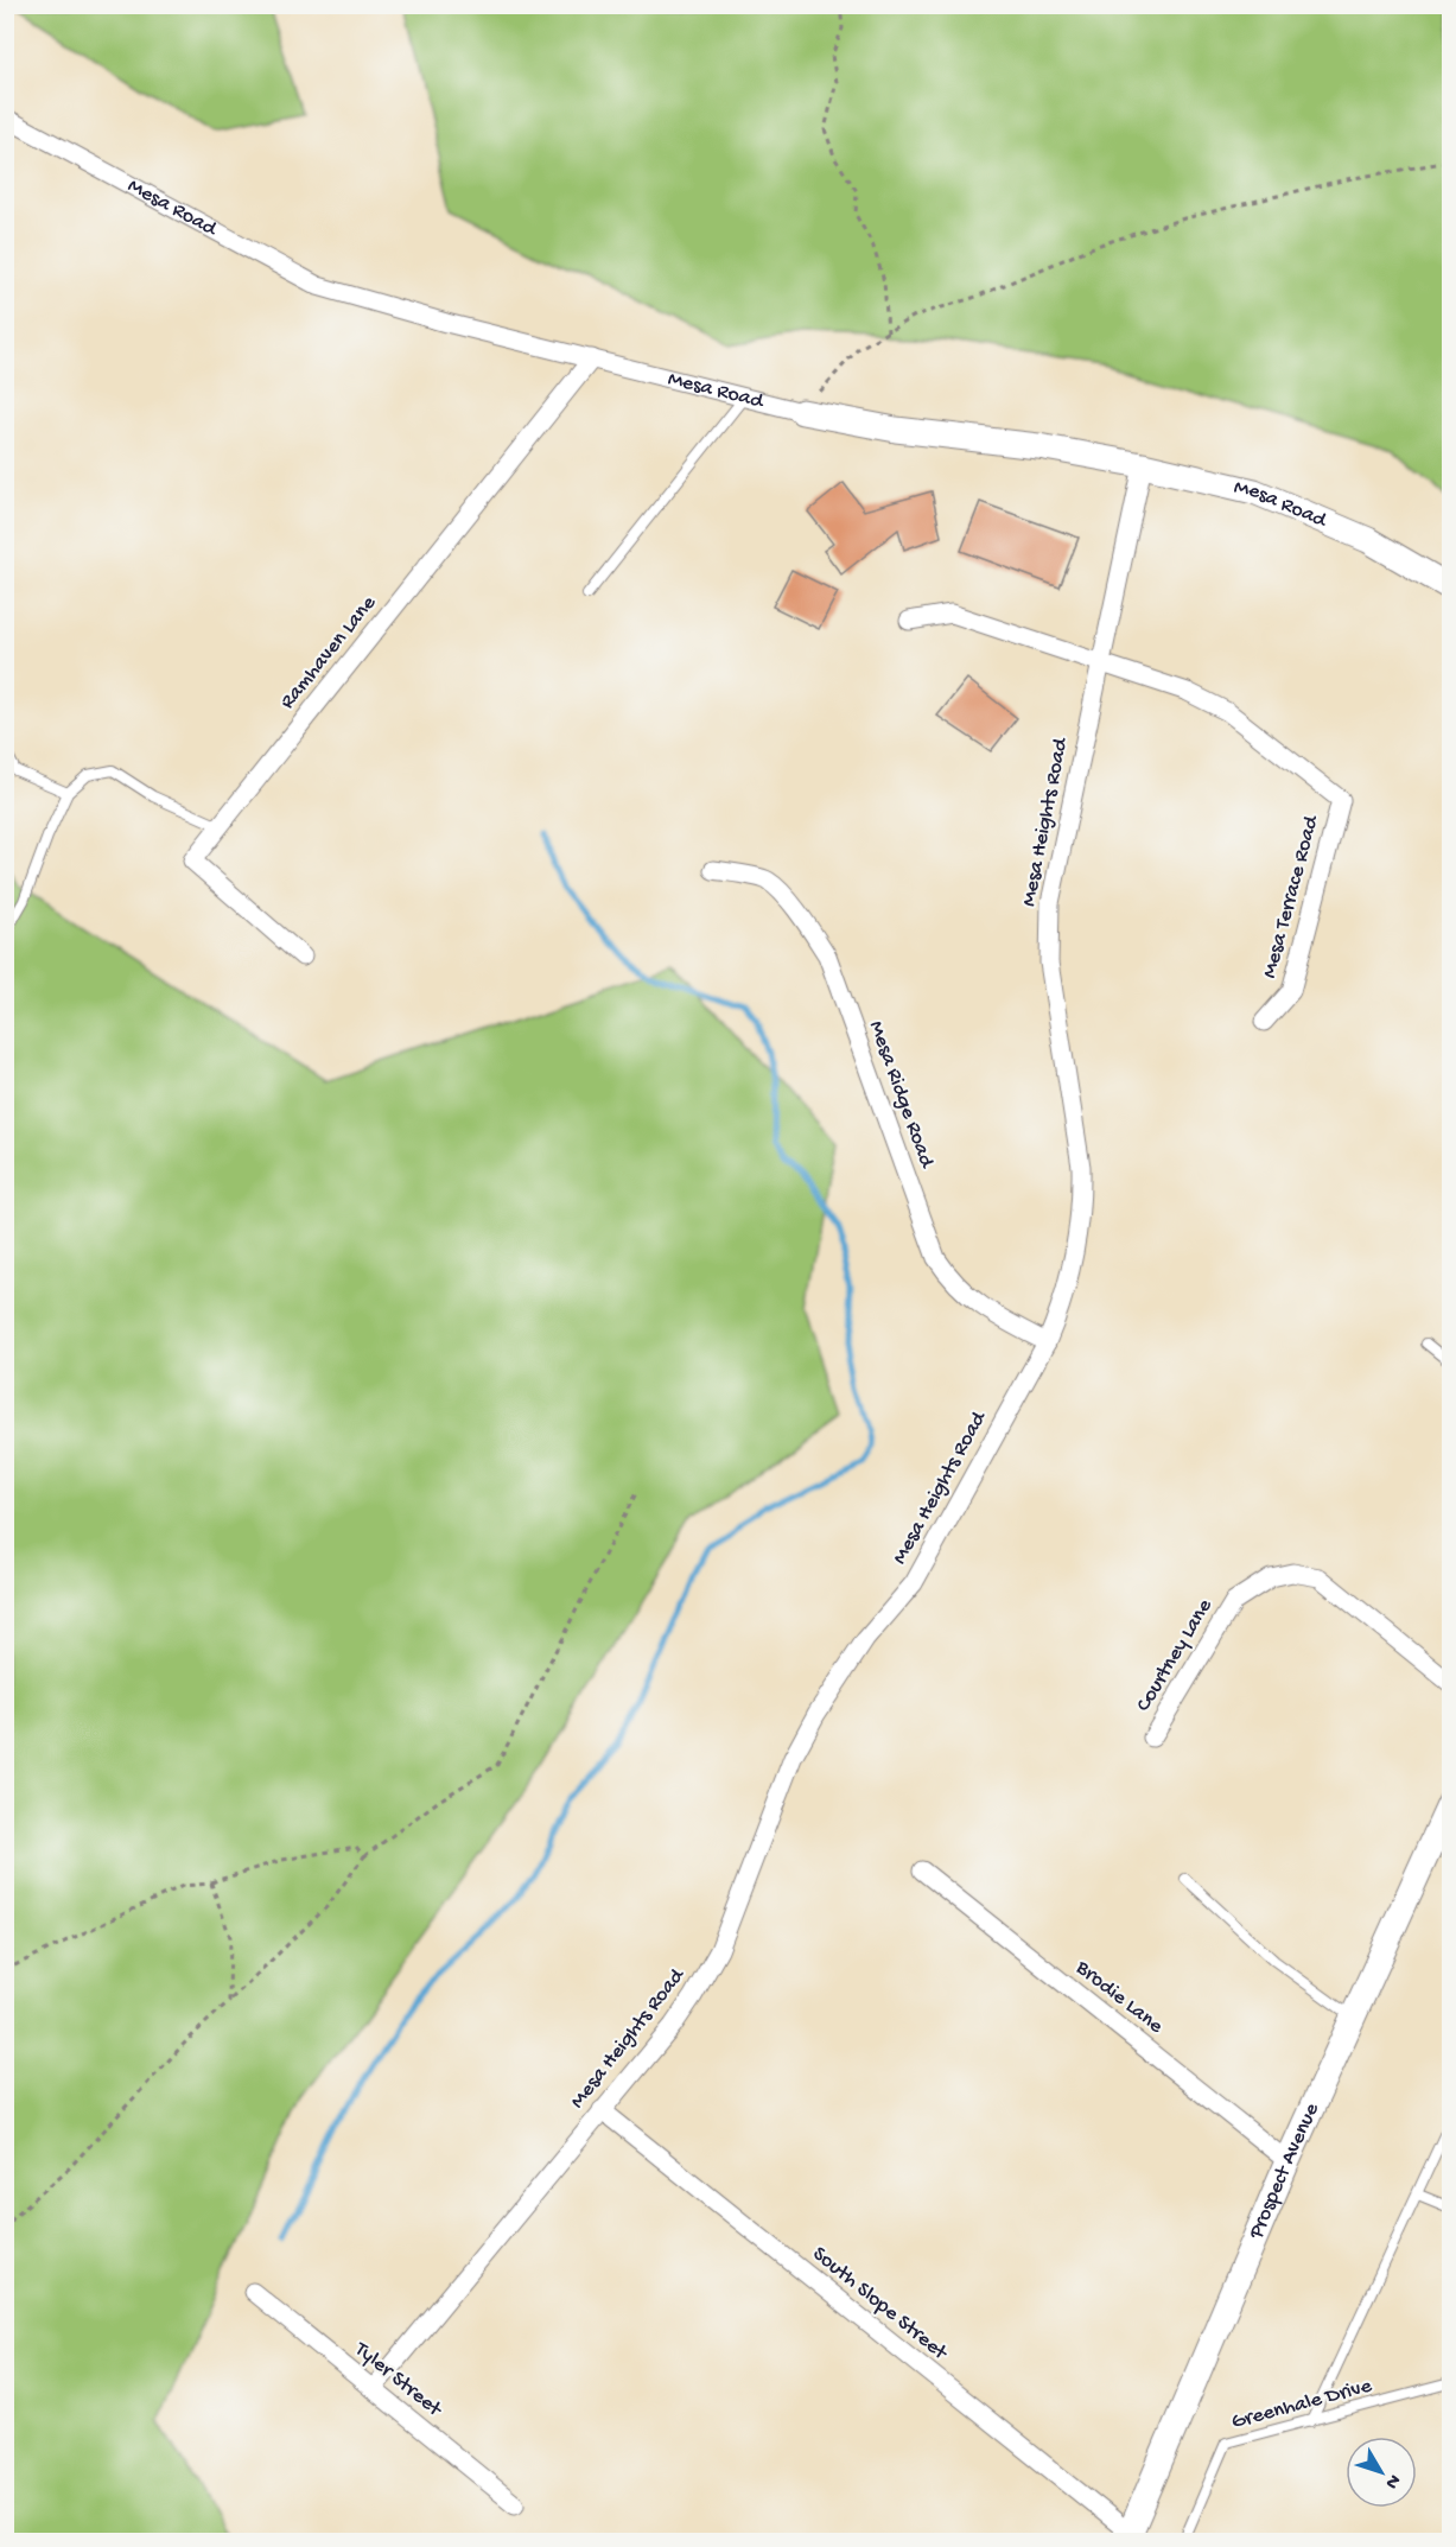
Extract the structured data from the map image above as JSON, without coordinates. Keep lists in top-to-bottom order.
{
  "streets": {
    "street": [
      "Mesa Road",
      "Ramhaven Lane",
      "Mesa Heights Road",
      "Mesa Terrace Road",
      "Mesa Ridge Road",
      "Courtney Lane",
      "Brodie Lane",
      "Prospect Avenue",
      "South Slope Street",
      "Tyler Street"
    ],
    "lane": ["Greenhale Drive"]
  },
  "crossings": [
    ["Mesa Road", "Ramhaven Lane"],
    ["Mesa Road", "Mesa Heights Road"],
    ["Mesa Heights Road", "Mesa Terrace Road"],
    ["Mesa Heights Road", "Mesa Ridge Road"],
    ["Mesa Heights Road", "South Slope Street"],
    ["Mesa Heights Road", "Tyler Street"],
    ["Brodie Lane", "Prospect Avenue"],
    ["Prospect Avenue", "South Slope Street"]
  ],
  "north": "bottom right"
}
